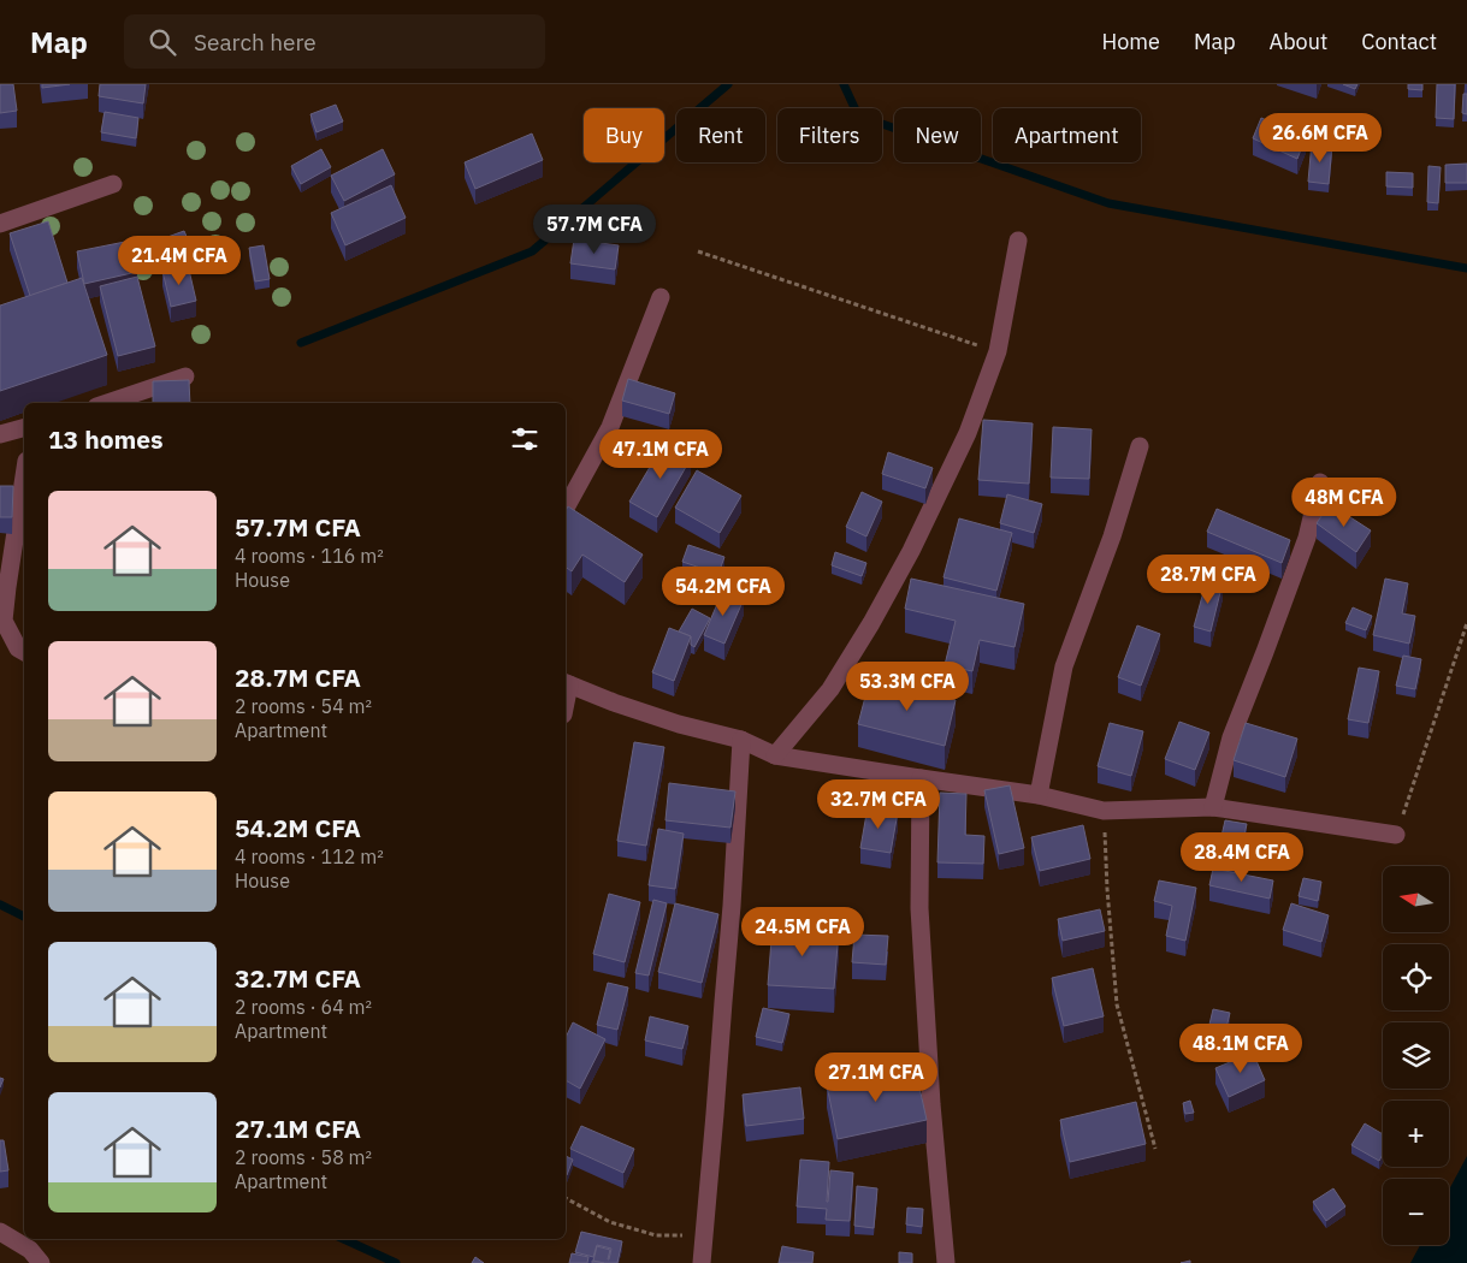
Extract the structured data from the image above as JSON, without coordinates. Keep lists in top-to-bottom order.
{
  "north": "left",
  "page": {
    "header": "Map",
    "search": "Search here",
    "nav": [
      "Home",
      "Map",
      "About",
      "Contact"
    ],
    "chip": [
      "Buy",
      "Rent",
      "Filters",
      "New",
      "Apartment"
    ],
    "price": [
      "26.6M CFA",
      "57.7M CFA",
      "21.4M CFA",
      "47.1M CFA",
      "48M CFA",
      "28.7M CFA",
      "54.2M CFA",
      "53.3M CFA",
      "32.7M CFA",
      "28.4M CFA",
      "24.5M CFA",
      "48.1M CFA",
      "27.1M CFA"
    ],
    "heading": "13 homes",
    "list": [
      {
        "name": "57.7M CFA",
        "note": "4 rooms · 116 m² · House"
      },
      {
        "name": "28.7M CFA",
        "note": "2 rooms · 54 m² · Apartment"
      },
      {
        "name": "54.2M CFA",
        "note": "4 rooms · 112 m² · House"
      },
      {
        "name": "32.7M CFA",
        "note": "2 rooms · 64 m² · Apartment"
      },
      {
        "name": "27.1M CFA",
        "note": "2 rooms · 58 m² · Apartment"
      }
    ],
    "map_buttons": ["+", "−"]
  }
}
